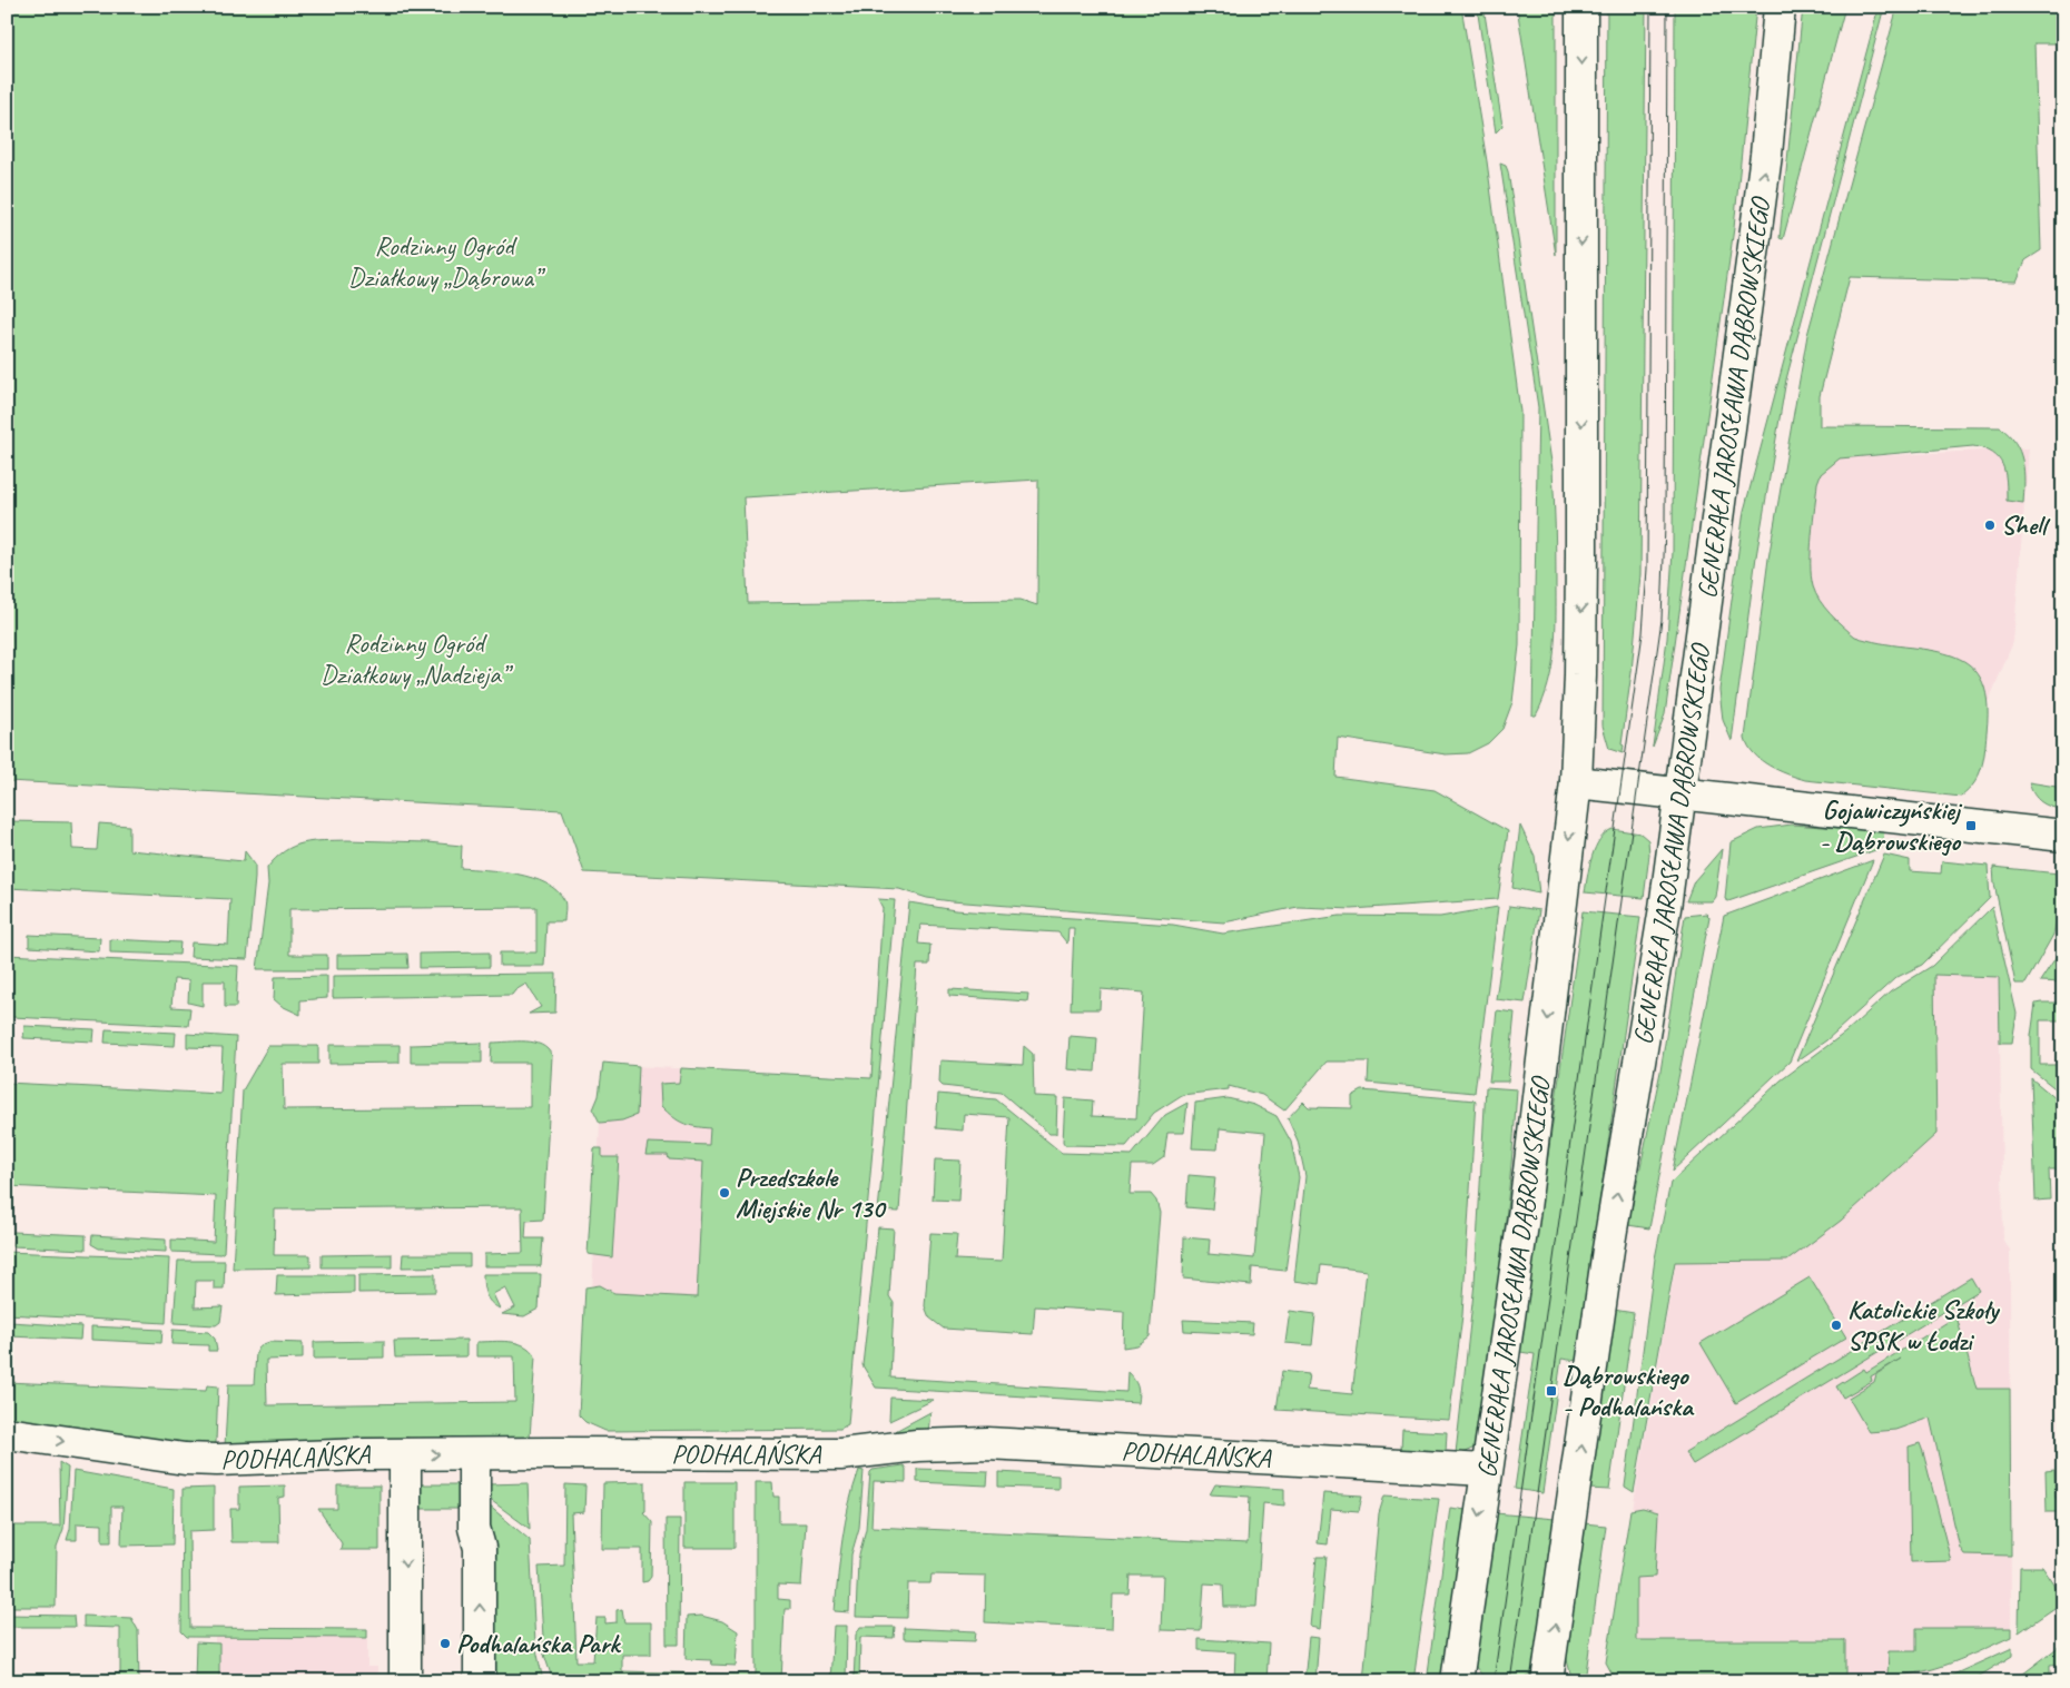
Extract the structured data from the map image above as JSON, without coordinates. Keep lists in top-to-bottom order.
{
  "streets": {
    "main road": ["GENERAŁA JAROSŁAWA DĄBROWSKIEGO", "PODHALAŃSKA"]
  },
  "crossings": [
    ["GENERAŁA JAROSŁAWA DĄBROWSKIEGO", "PODHALAŃSKA"]
  ],
  "parks": ["Rodzinny Ogród Działkowy „Dąbrowa”", "Rodzinny Ogród Działkowy „Nadzieja”"],
  "places": {
    "other": [
      "Shell",
      "Przedszkole Miejskie Nr 130",
      "Katolickie Szkoły SPSK w Łodzi",
      "Podhalańska Park"
    ],
    "transit": ["Gojawiczyńskiej - Dąbrowskiego", "Dąbrowskiego - Podhalańska"]
  }
}
